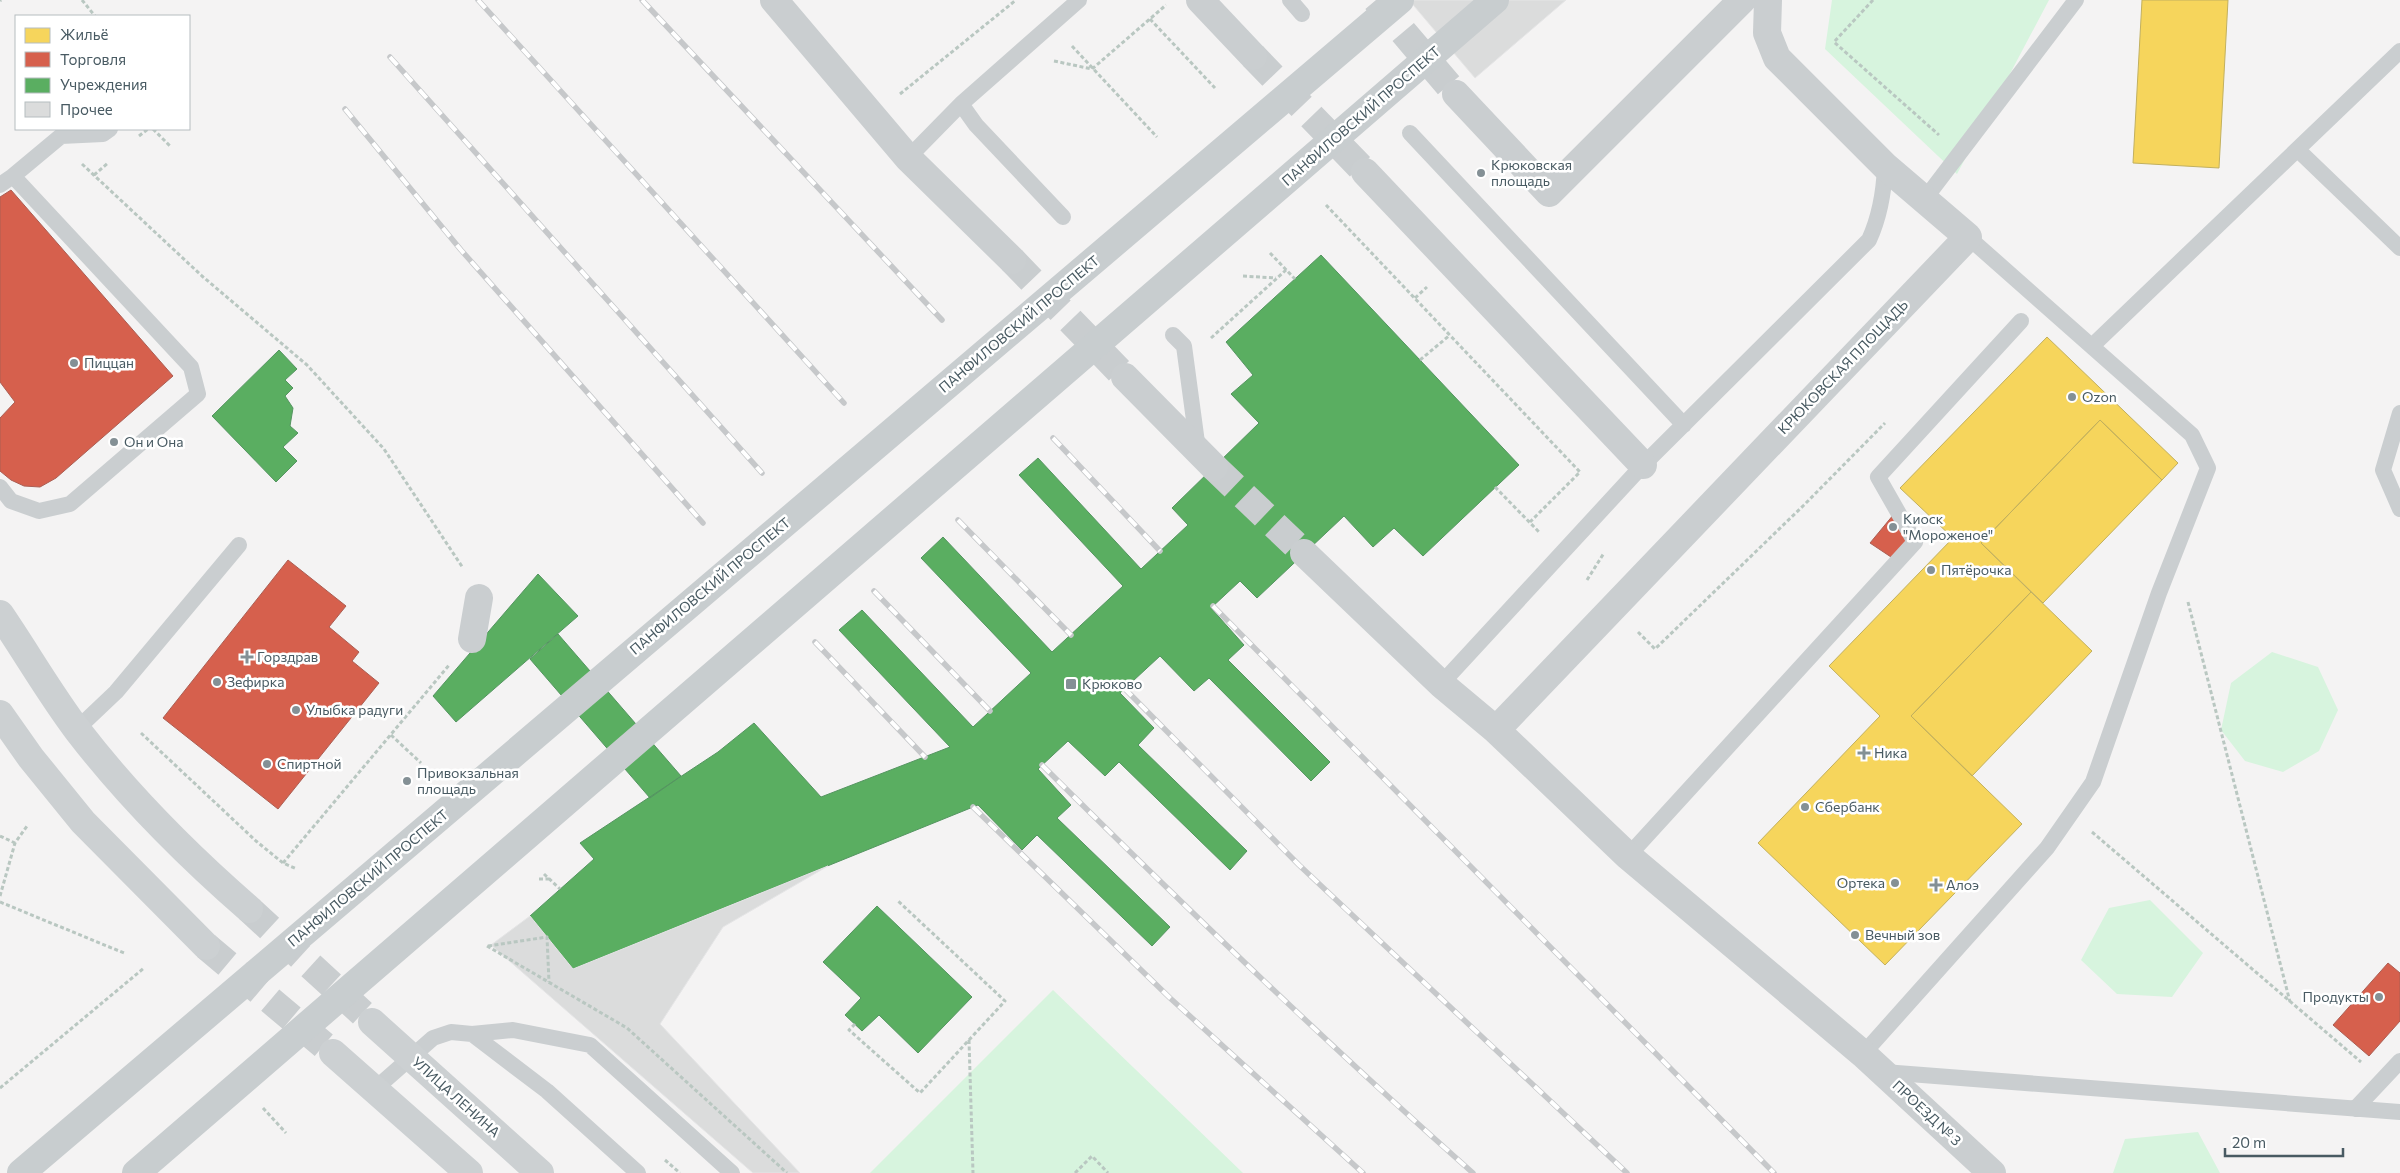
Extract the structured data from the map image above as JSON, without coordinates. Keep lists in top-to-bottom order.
{
  "streets": {
    "main road": ["ПАНФИЛОВСКИЙ ПРОСПЕКТ", "УЛИЦА ЛЕНИНА"],
    "street": ["КРЮКОВСКАЯ ПЛОЩАДЬ", "ПРОЕЗД № 3"]
  },
  "crossings": [
    ["КРЮКОВСКАЯ ПЛОЩАДЬ", "ПРОЕЗД № 3"]
  ],
  "places": {
    "other": [
      "Крюковская площадь",
      "Пиццан",
      "Ozon",
      "Он и Она",
      "Киоск \"Мороженое\"",
      "Пятёрочка",
      "Зефирка",
      "Улыбка радуги",
      "Спиртной",
      "Привокзальная площадь",
      "Сбербанк",
      "Ортека",
      "Вечный зов",
      "Продукты"
    ],
    "health": ["Горздрав", "Ника", "Алоэ"],
    "transit": ["Крюково"]
  },
  "legend": [
    "Жильё",
    "Торговля",
    "Учреждения",
    "Прочее"
  ],
  "scale_bar": "20 m"
}
